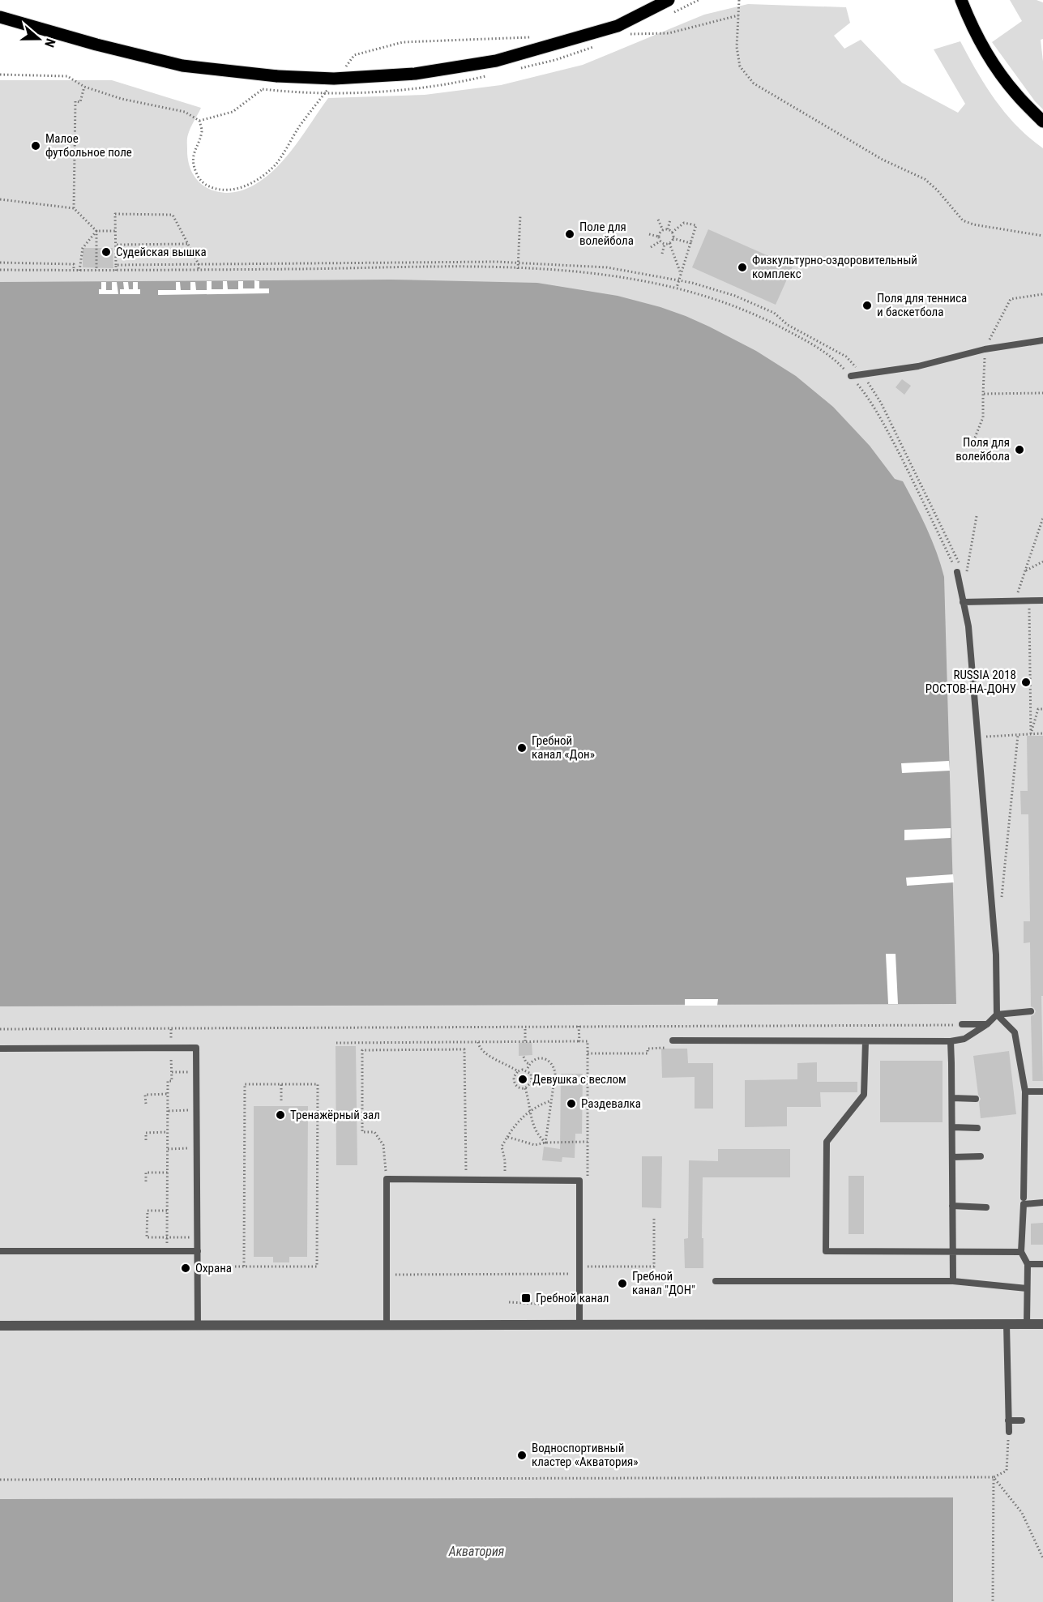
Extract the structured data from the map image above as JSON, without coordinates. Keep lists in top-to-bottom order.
{
  "water": ["Акватория"],
  "places": {
    "other": [
      "Малое футбольное поле",
      "Поле для волейбола",
      "Судейская вышка",
      "Физкультурно-оздоровительный комплекс",
      "Поля для тенниса и баскетбола",
      "Поля для волейбола",
      "RUSSIA 2018 РОСТОВ-НА-ДОНУ",
      "Гребной канал «Дон»",
      "Девушка с веслом",
      "Раздевалка",
      "Тренажёрный зал",
      "Охрана",
      "Гребной канал \"ДОН\"",
      "Водноспортивный кластер «Акватория»"
    ],
    "transit": ["Гребной канал"]
  },
  "north": "right"
}
